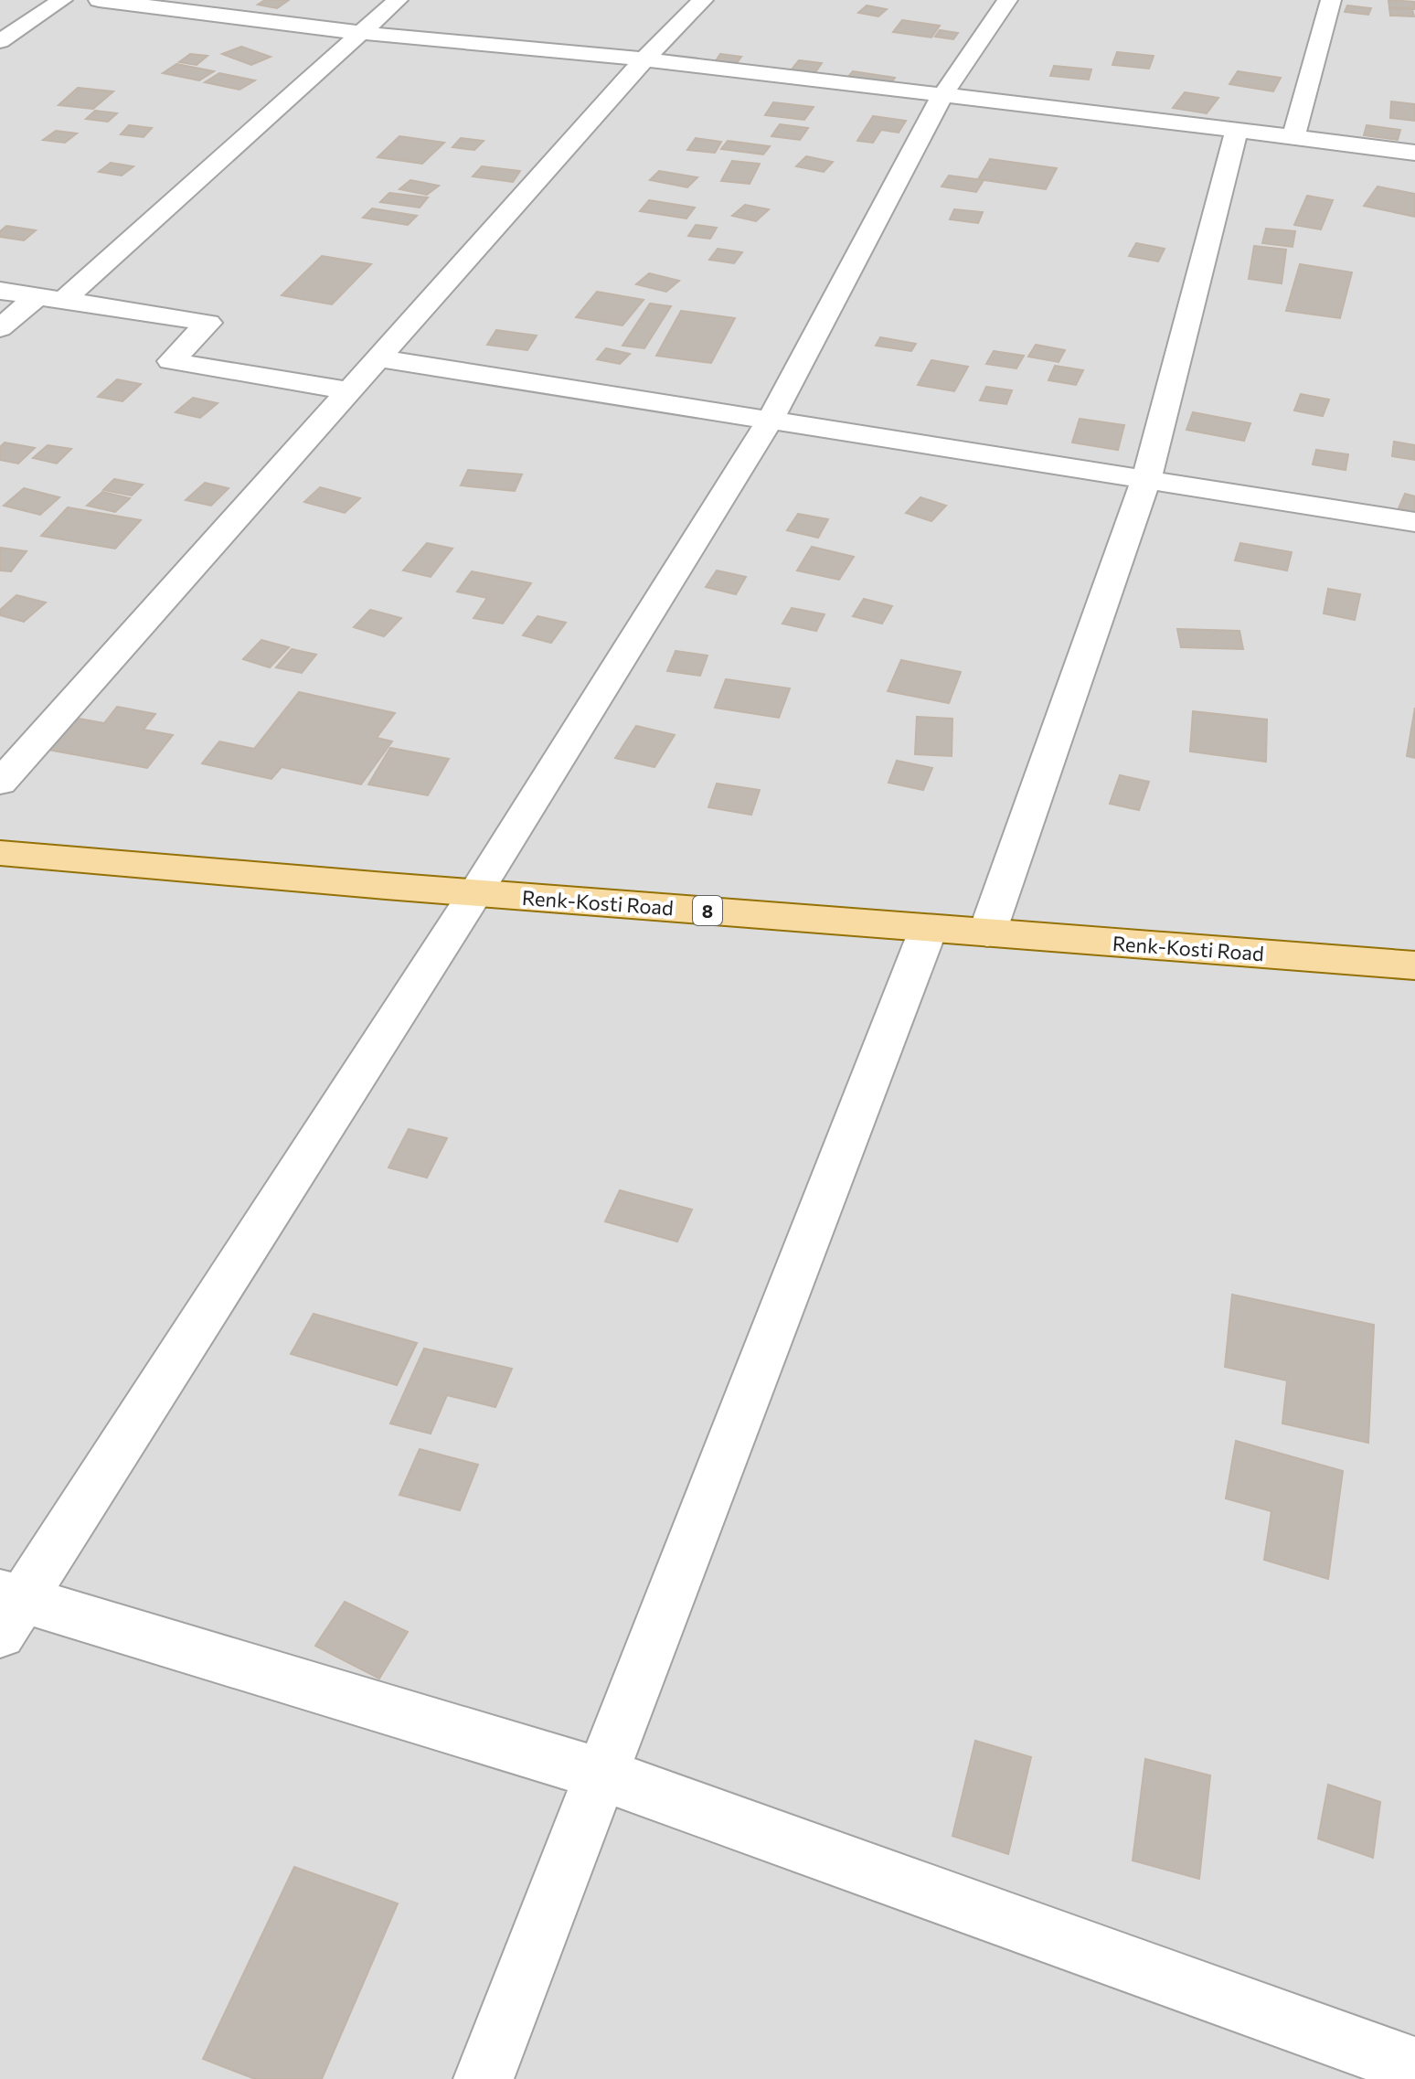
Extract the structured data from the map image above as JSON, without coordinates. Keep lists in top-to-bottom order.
{
  "streets": {
    "main road": ["Renk-Kosti Road", "8"]
  }
}
